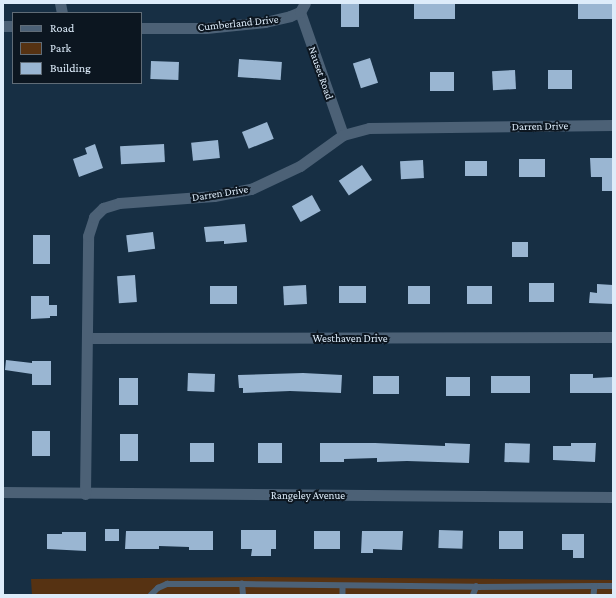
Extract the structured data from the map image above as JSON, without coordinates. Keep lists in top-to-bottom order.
{
  "streets": {
    "street": [
      "Cumberland Drive",
      "Nauset Road",
      "Darren Drive",
      "Westhaven Drive",
      "Rangeley Avenue"
    ]
  },
  "crossings": [
    ["Cumberland Drive", "Nauset Road"],
    ["Nauset Road", "Darren Drive"],
    ["Darren Drive", "Westhaven Drive"],
    ["Darren Drive", "Rangeley Avenue"]
  ],
  "legend": ["Road", "Park", "Building"]
}
